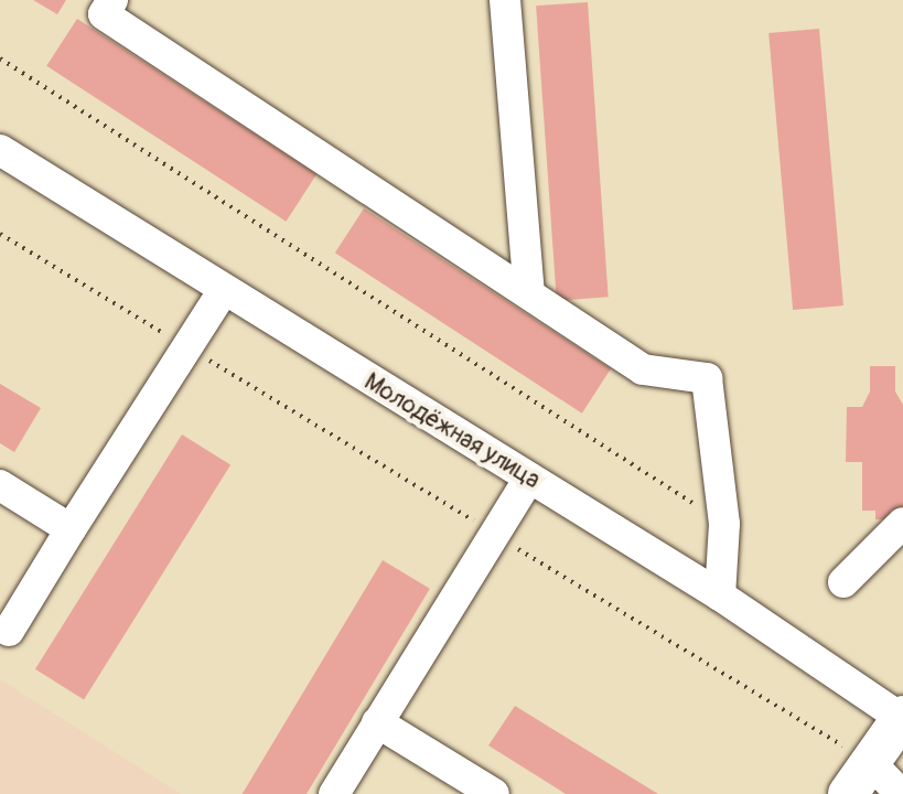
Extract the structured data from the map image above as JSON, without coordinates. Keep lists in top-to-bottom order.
{
  "streets": {
    "street": ["Молодёжная улица"]
  }
}
